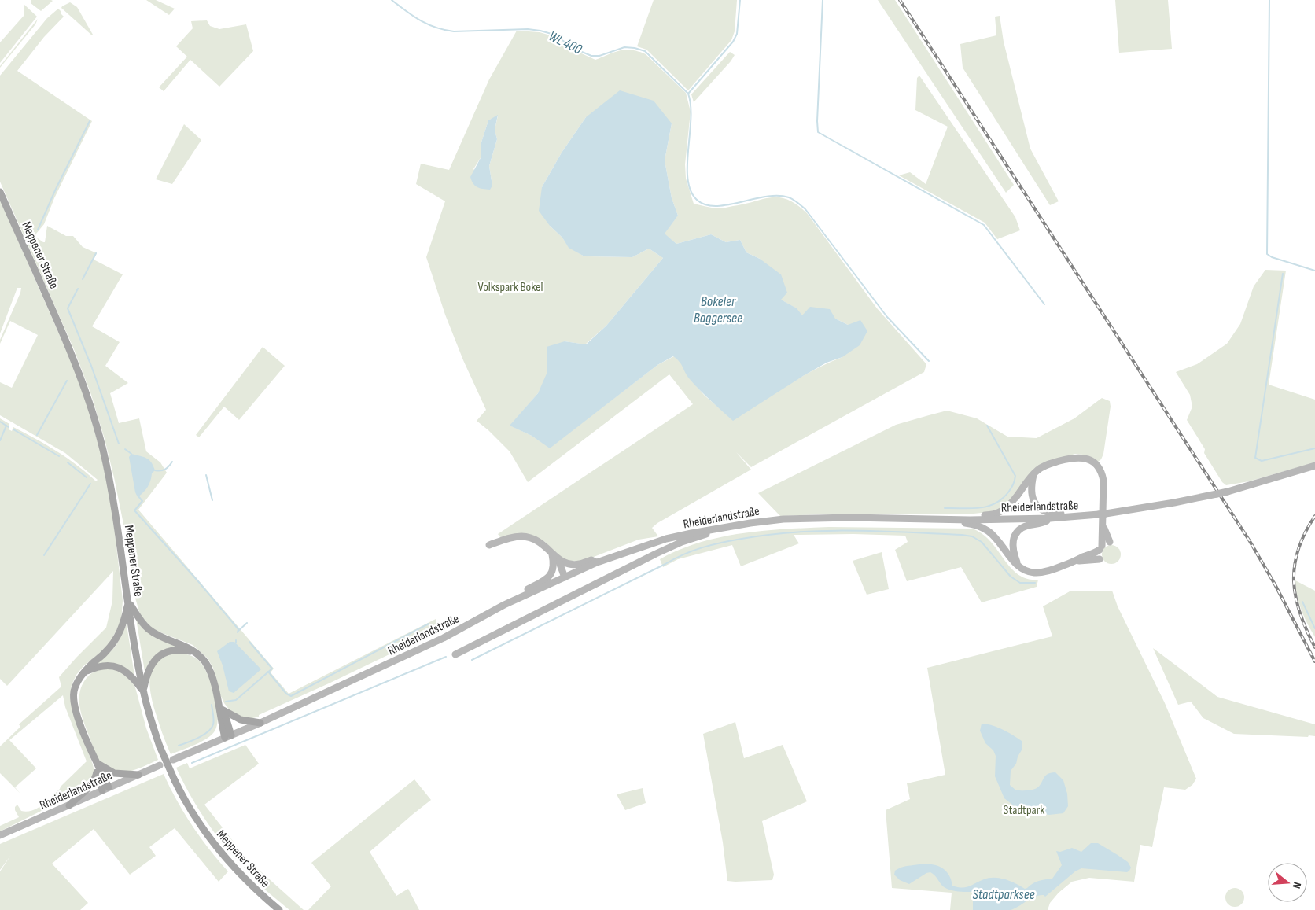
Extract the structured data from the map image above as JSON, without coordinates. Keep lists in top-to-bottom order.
{
  "streets": {
    "main road": ["Meppener Straße", "Rheiderlandstraße"]
  },
  "water": ["WL 400", "Bokeler Baggersee", "Stadtparksee"],
  "parks": ["Volkspark Bokel", "Stadtpark"],
  "north": "right"
}
